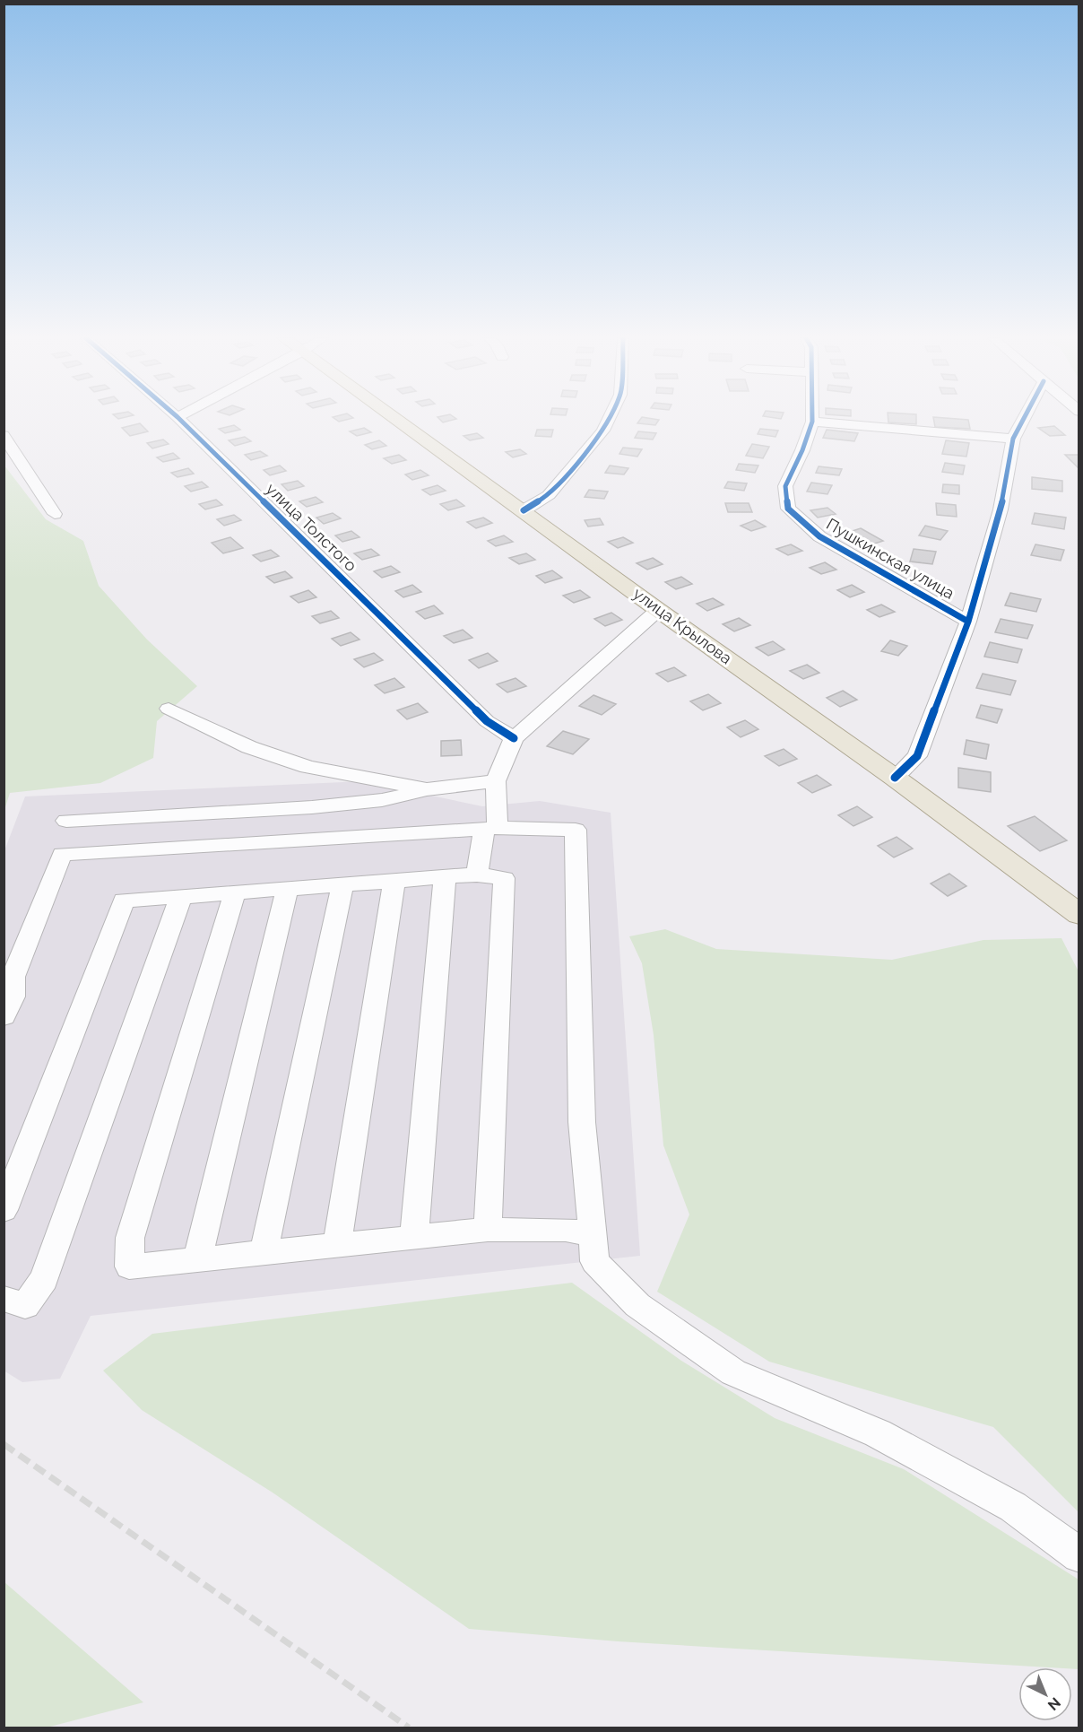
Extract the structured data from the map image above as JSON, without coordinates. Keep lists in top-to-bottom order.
{
  "streets": {
    "main road": ["улица Крылова"],
    "street": ["улица Толстого", "Пушкинская улица"]
  },
  "north": "bottom right"
}
